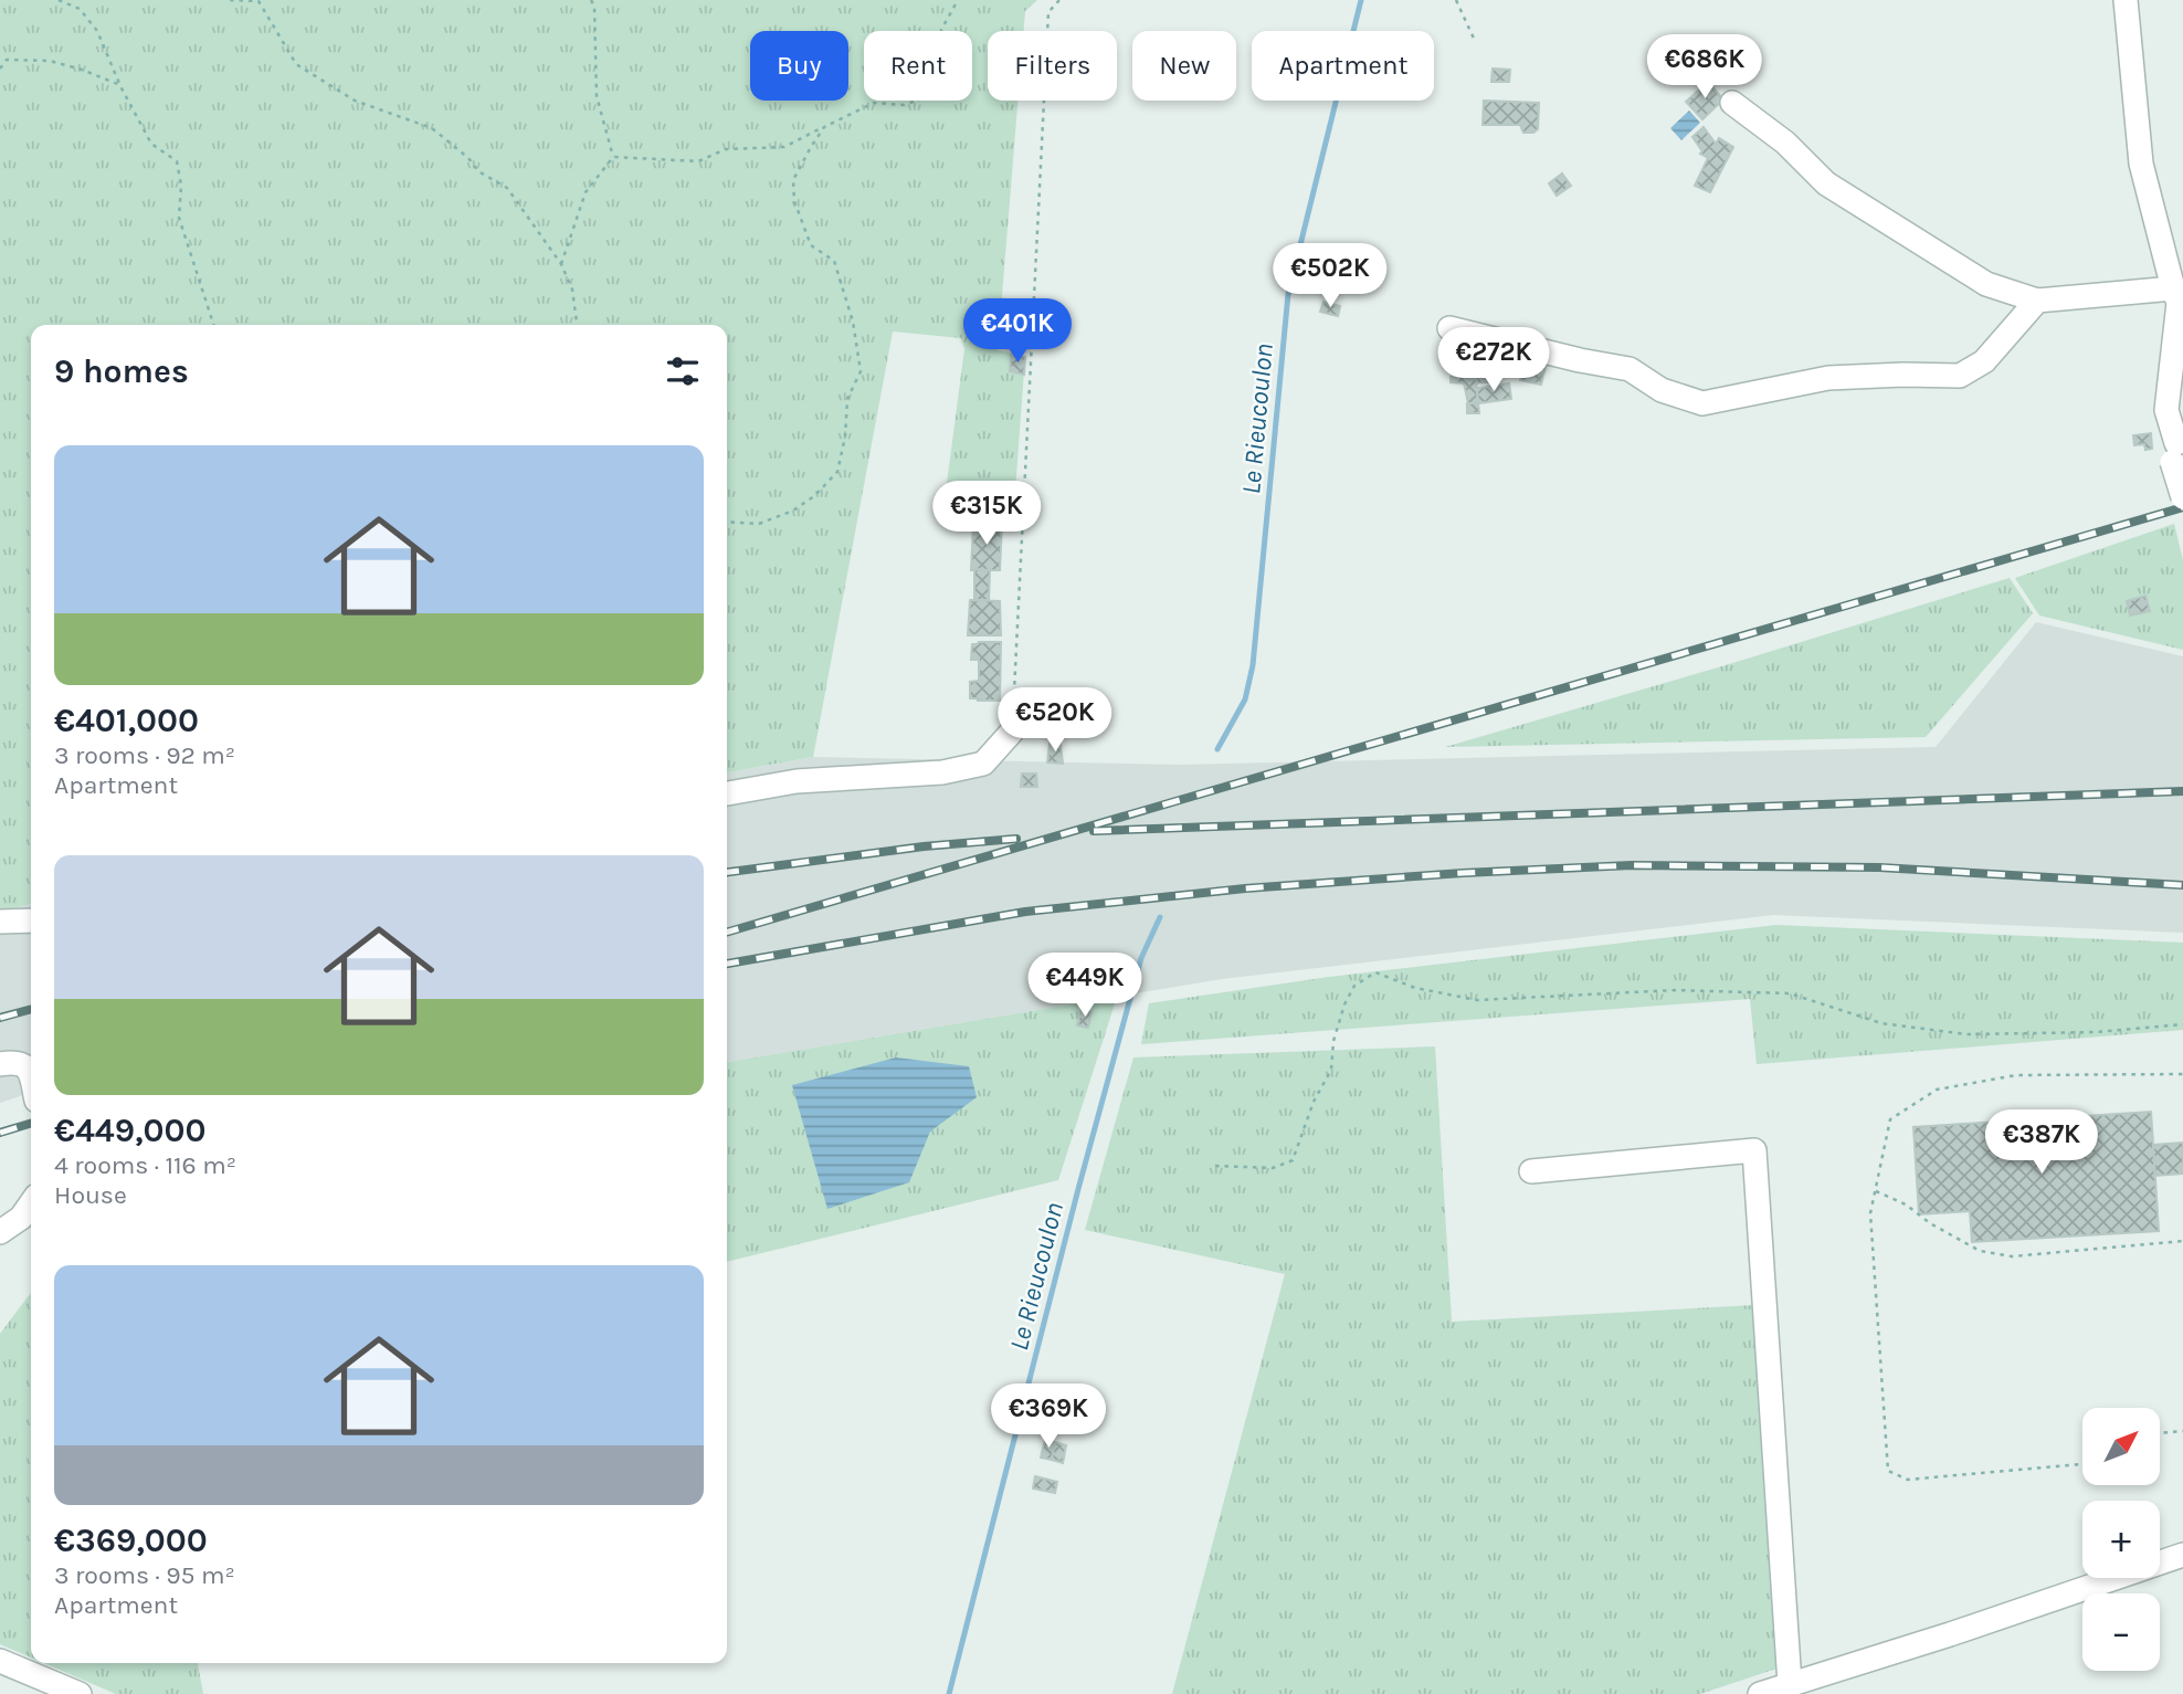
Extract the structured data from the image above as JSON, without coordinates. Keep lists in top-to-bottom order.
{
  "water": ["Le Rieucoulon"],
  "north": "top right",
  "page": {
    "chip": [
      "Buy",
      "Rent",
      "Filters",
      "New",
      "Apartment"
    ],
    "price": [
      "€686K",
      "€502K",
      "€401K",
      "€272K",
      "€315K",
      "€520K",
      "€449K",
      "€387K",
      "€369K"
    ],
    "heading": "9 homes",
    "list": [
      {
        "name": "€401,000",
        "note": "3 rooms · 92 m² · Apartment"
      },
      {
        "name": "€449,000",
        "note": "4 rooms · 116 m² · House"
      },
      {
        "name": "€369,000",
        "note": "3 rooms · 95 m² · Apartment"
      }
    ],
    "map_buttons": ["+", "−"]
  }
}
